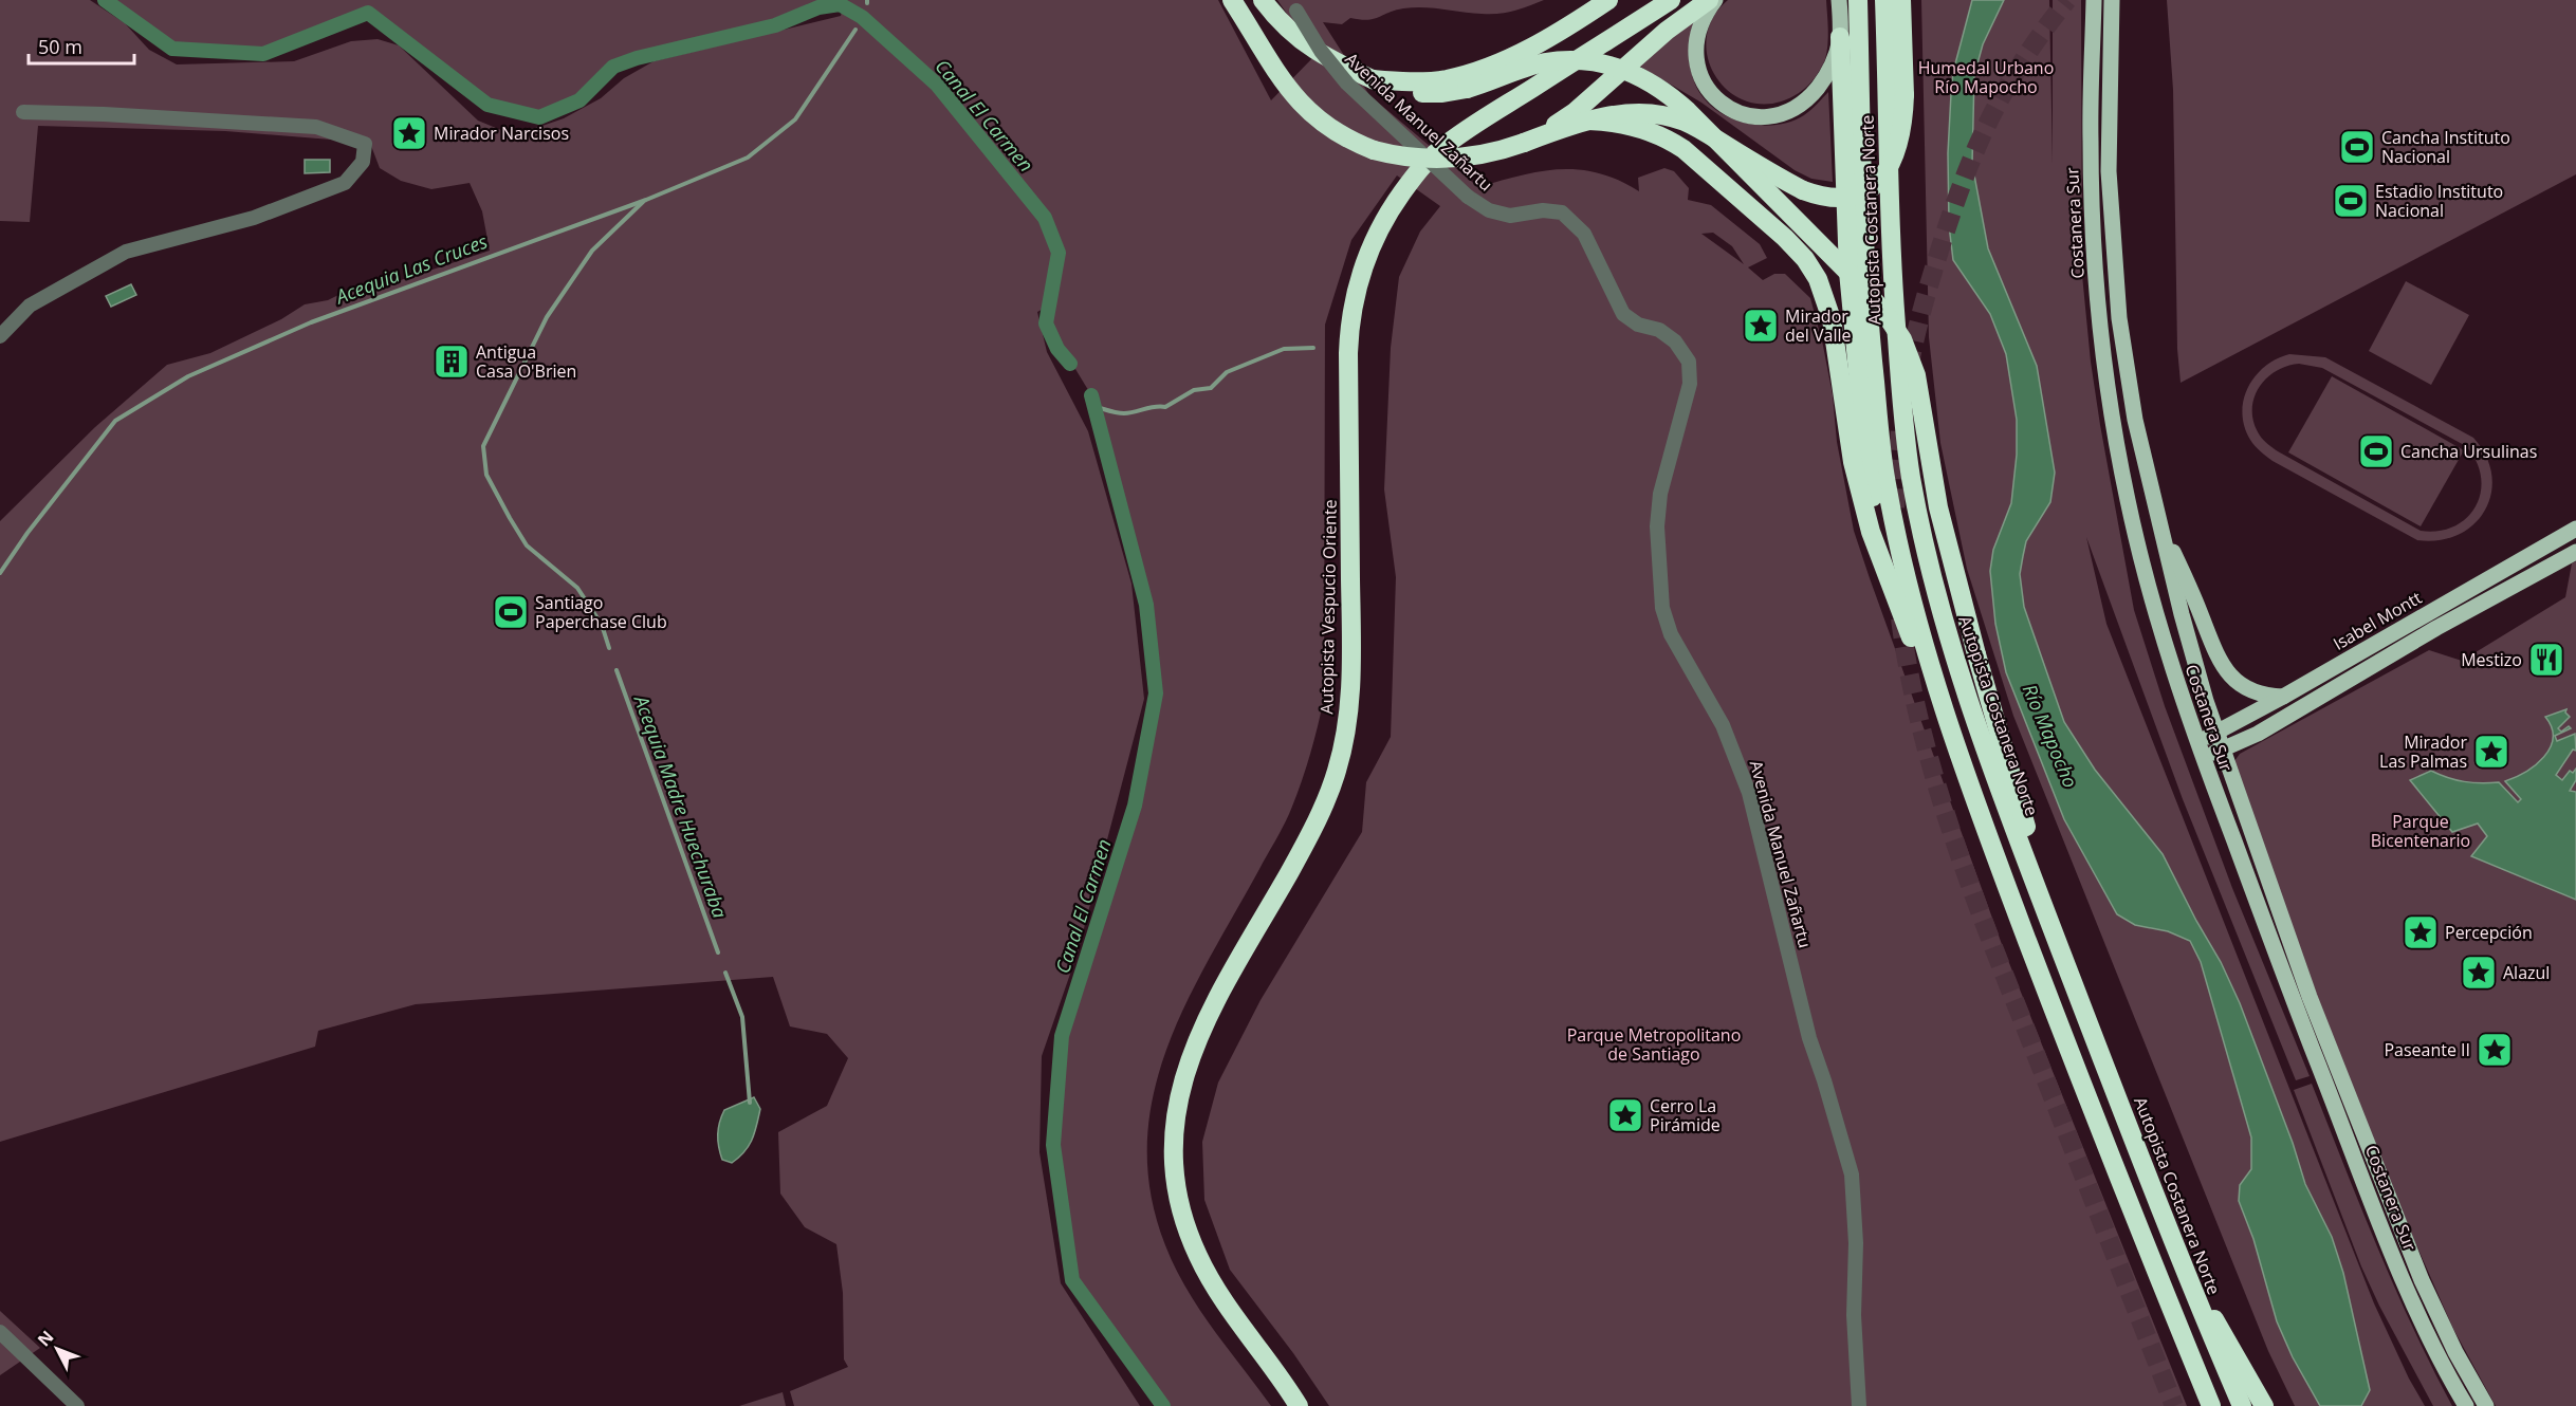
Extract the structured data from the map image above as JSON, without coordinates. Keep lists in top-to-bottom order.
{
  "streets": {
    "highway": ["Autopista Costanera Norte", "Autopista Vespucio Oriente"],
    "main road": ["Costanera Sur", "Isabel Montt"],
    "street": ["Avenida Manuel Zañartu"]
  },
  "crossings": [
    ["Costanera Sur", "Isabel Montt"]
  ],
  "water": [
    "Canal El Carmen",
    "Acequia Las Cruces",
    "Río Mapocho",
    "Acequia Madre Huechuraba"
  ],
  "parks": ["Humedal Urbano Río Mapocho", "Parque Bicentenario", "Parque Metropolitano de Santiago"],
  "places": {
    "place": [
      "Mirador Narcisos",
      "Mirador del Valle",
      "Mirador Las Palmas",
      "Percepción",
      "Alazul",
      "Paseante II",
      "Cerro La Pirámide"
    ],
    "sports": [
      "Cancha Instituto Nacional",
      "Estadio Instituto Nacional",
      "Cancha Ursulinas",
      "Santiago Paperchase Club"
    ],
    "building": ["Antigua Casa O'Brien"],
    "restaurant": ["Mestizo"]
  },
  "scale_bar": "50 m",
  "north": "top left"
}
